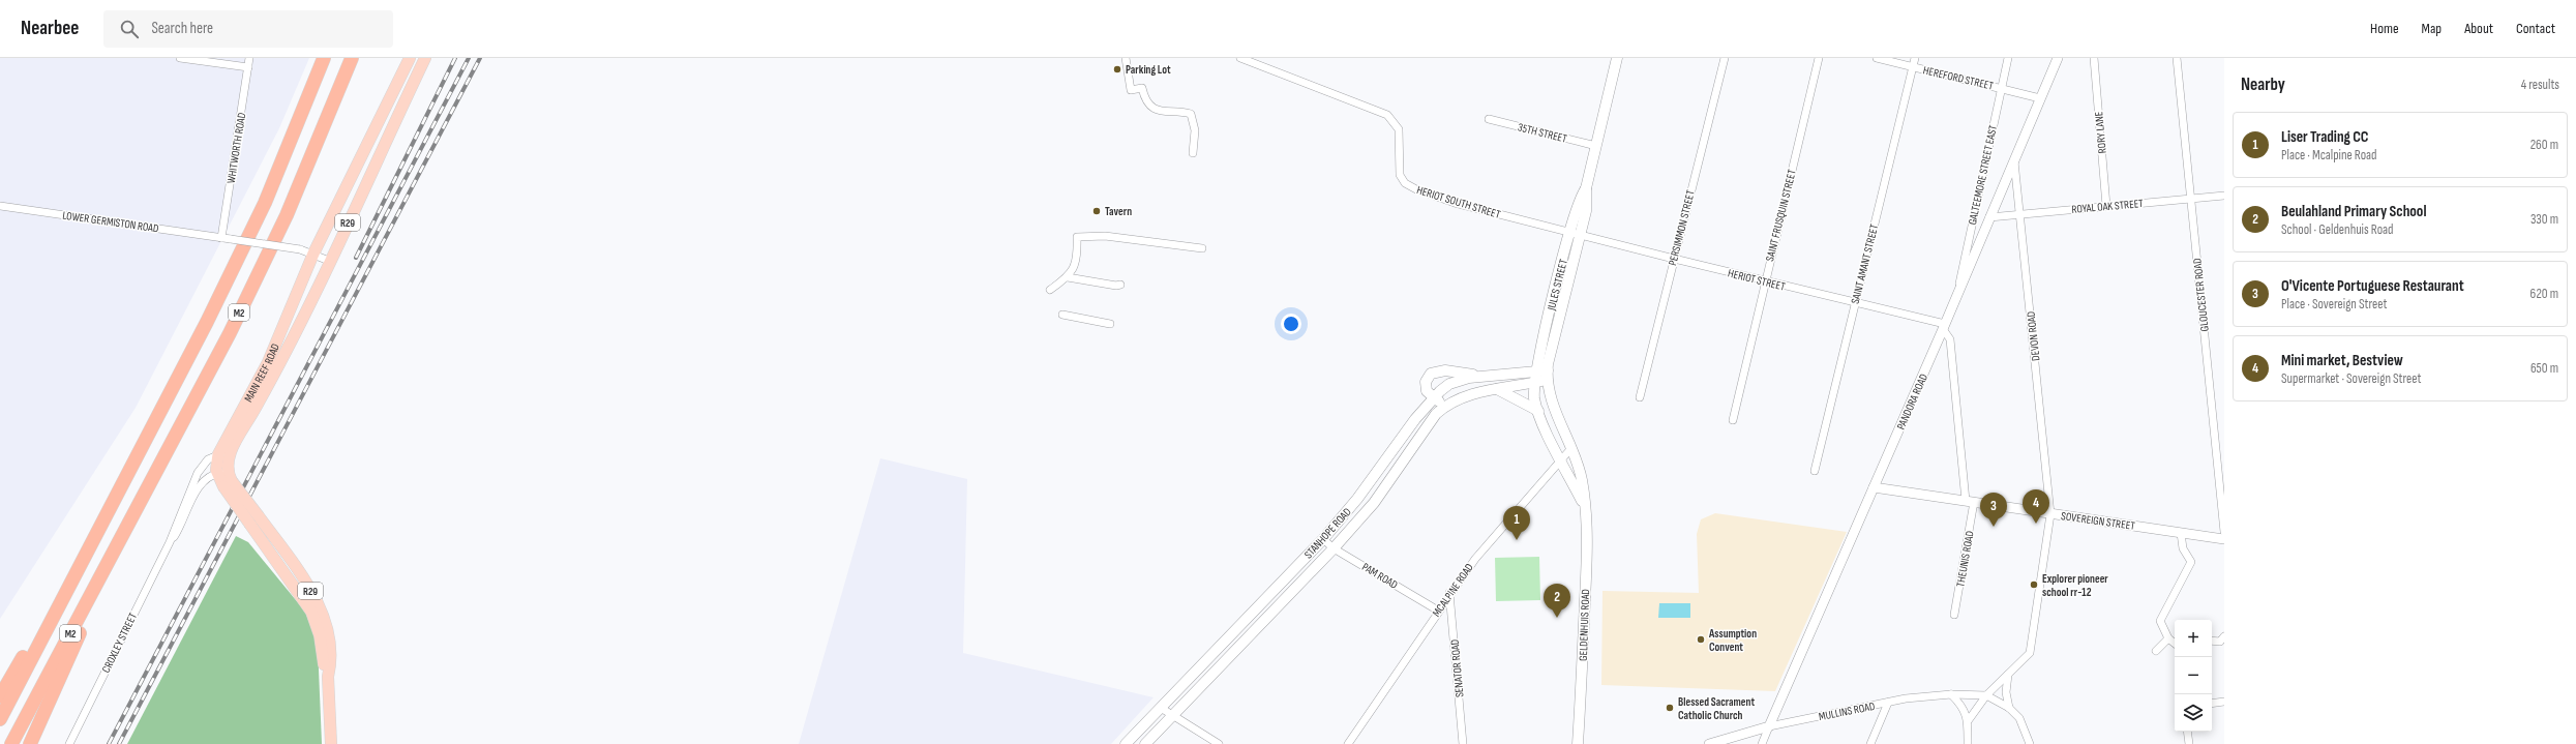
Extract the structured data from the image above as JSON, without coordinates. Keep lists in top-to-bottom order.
{
  "streets": {
    "highway": ["M2"],
    "main road": [
      "R29",
      "JULES STREET",
      "MAIN REEF ROAD",
      "STANHOPE ROAD",
      "GELDENHUIS ROAD"
    ],
    "street": [
      "HEREFORD STREET",
      "35TH STREET",
      "RORY LANE",
      "WHITWORTH ROAD",
      "GALTEEMORE STREET EAST",
      "HERIOT SOUTH STREET",
      "ROYAL OAK STREET",
      "SAINT FRUSQUIN STREET",
      "LOWER GERMISTON ROAD",
      "PERSIMMON STREET",
      "SAINT AMANT STREET",
      "HERIOT STREET",
      "GLOUCESTER ROAD",
      "DEVON ROAD",
      "PANDORA ROAD",
      "SOVEREIGN STREET",
      "THEUNIS ROAD",
      "PAM ROAD",
      "MCALPINE ROAD",
      "CROXLEY STREET",
      "SENATOR ROAD",
      "MULLINS ROAD"
    ]
  },
  "crossings": [
    ["HEREFORD STREET", "GALTEEMORE STREET EAST"],
    ["HEREFORD STREET", "SAINT AMANT STREET"],
    ["HEREFORD STREET", "PANDORA ROAD"],
    ["35TH STREET", "JULES STREET"],
    ["RORY LANE", "ROYAL OAK STREET"],
    ["WHITWORTH ROAD", "LOWER GERMISTON ROAD"],
    ["GALTEEMORE STREET EAST", "PANDORA ROAD"],
    ["HERIOT SOUTH STREET", "HERIOT STREET"],
    ["HERIOT SOUTH STREET", "JULES STREET"],
    ["ROYAL OAK STREET", "GLOUCESTER ROAD"],
    ["ROYAL OAK STREET", "DEVON ROAD"],
    ["ROYAL OAK STREET", "PANDORA ROAD"],
    ["SAINT FRUSQUIN STREET", "HERIOT STREET"],
    ["LOWER GERMISTON ROAD", "MAIN REEF ROAD"],
    ["R29", "MAIN REEF ROAD"],
    ["R29", "CROXLEY STREET"],
    ["PERSIMMON STREET", "HERIOT STREET"],
    ["SAINT AMANT STREET", "HERIOT STREET"],
    ["HERIOT STREET", "JULES STREET"],
    ["HERIOT STREET", "PANDORA ROAD"],
    ["HERIOT STREET", "THEUNIS ROAD"],
    ["JULES STREET", "STANHOPE ROAD"],
    ["JULES STREET", "GELDENHUIS ROAD"],
    ["DEVON ROAD", "PANDORA ROAD"],
    ["DEVON ROAD", "SOVEREIGN STREET"],
    ["MAIN REEF ROAD", "CROXLEY STREET"],
    ["PANDORA ROAD", "SOVEREIGN STREET"],
    ["PANDORA ROAD", "THEUNIS ROAD"],
    ["PANDORA ROAD", "MULLINS ROAD"],
    ["SOVEREIGN STREET", "THEUNIS ROAD"],
    ["STANHOPE ROAD", "PAM ROAD"],
    ["STANHOPE ROAD", "GELDENHUIS ROAD"],
    ["PAM ROAD", "MCALPINE ROAD"],
    ["MCALPINE ROAD", "GELDENHUIS ROAD"],
    ["MCALPINE ROAD", "SENATOR ROAD"]
  ],
  "places": [
    "Parking Lot",
    "Tavern",
    "Explorer pioneer school rr-12",
    "Assumption Convent",
    "Blessed Sacrament Catholic Church"
  ],
  "page": {
    "header": "Nearbee",
    "search": "Search here",
    "nav": [
      "Home",
      "Map",
      "About",
      "Contact"
    ],
    "heading": ["Nearby", "4 results"],
    "list": [
      {
        "mark": "1",
        "name": "Liser Trading CC",
        "note": "Place · Mcalpine Road",
        "value": "260 m"
      },
      {
        "mark": "2",
        "name": "Beulahland Primary School",
        "note": "School · Geldenhuis Road",
        "value": "330 m"
      },
      {
        "mark": "3",
        "name": "O'Vicente Portuguese Restaurant",
        "note": "Place · Sovereign Street",
        "value": "620 m"
      },
      {
        "mark": "4",
        "name": "Mini market, Bestview",
        "note": "Supermarket · Sovereign Street",
        "value": "650 m"
      }
    ],
    "pins": [
      "4",
      "3",
      "1",
      "2"
    ],
    "map_buttons": ["+", "−"]
  }
}
